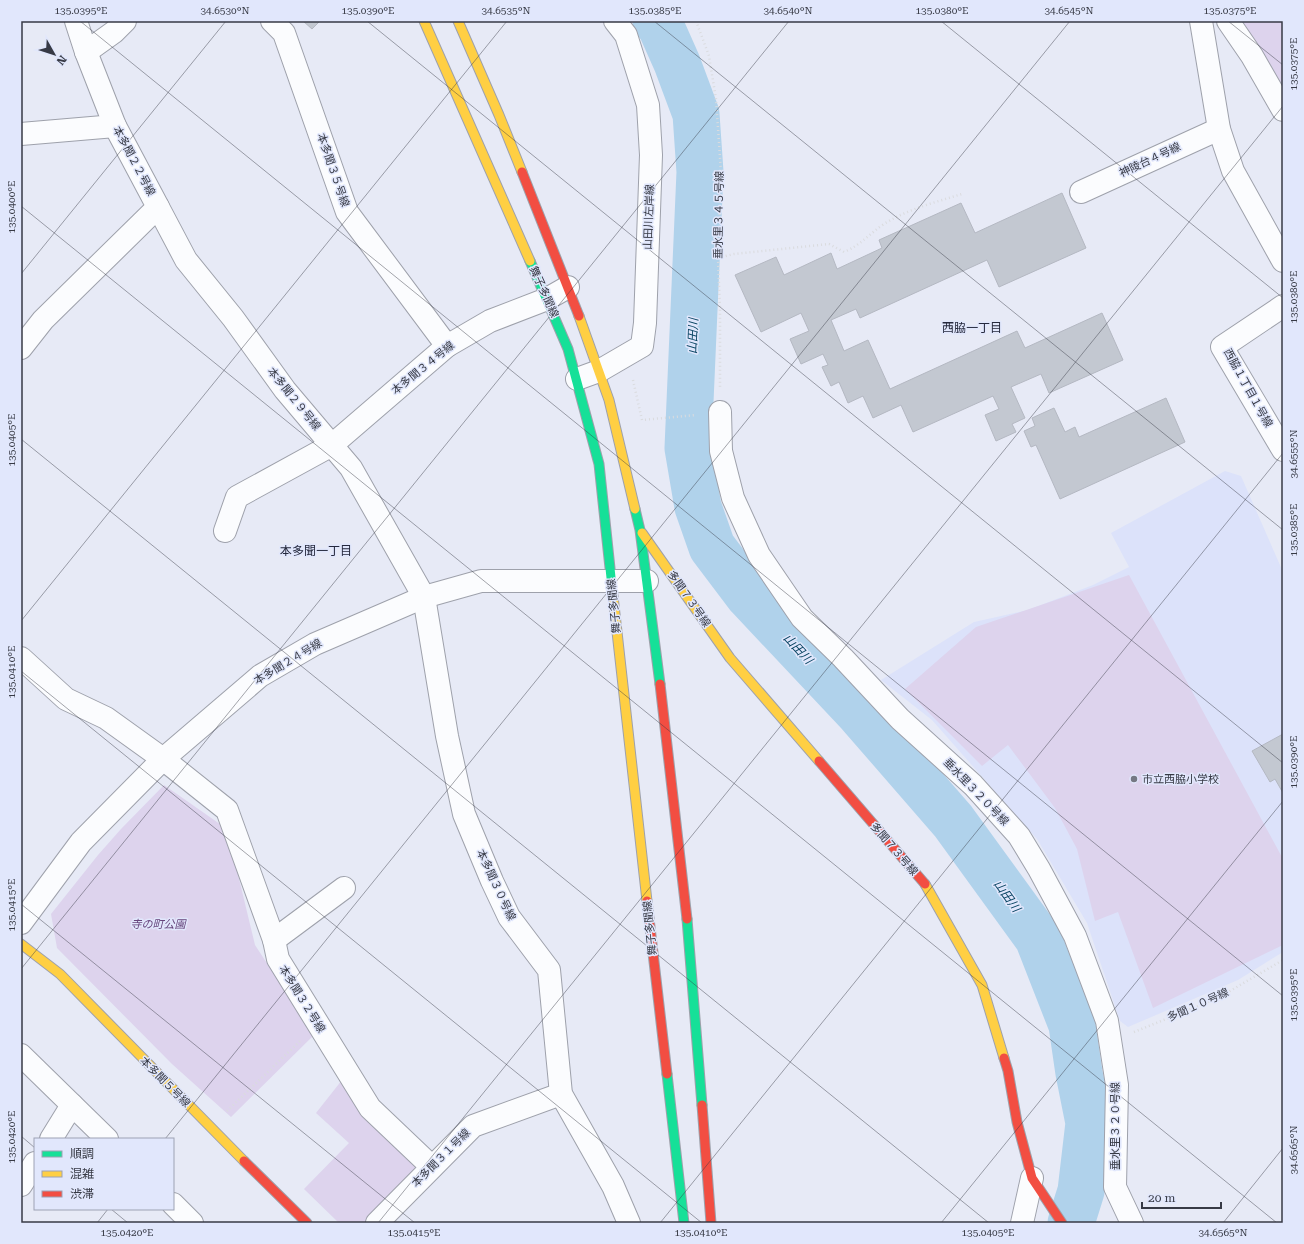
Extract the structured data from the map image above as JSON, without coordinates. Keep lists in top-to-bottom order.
{
  "streets": {
    "street": [
      "神陵台４号線",
      "本多聞２２号線",
      "本多聞３５号線",
      "山田川左岸線",
      "舞子多聞線",
      "本多聞３４号線",
      "西脇１丁目１号線",
      "本多聞２９号線",
      "多聞７３号線",
      "本多聞２４号線",
      "垂水里３２０号線",
      "本多聞３０号線",
      "本多聞３２号線",
      "本多聞５号線",
      "本多聞３１号線"
    ],
    "path": ["垂水里３４５号線", "多聞１０号線"]
  },
  "crossings": [
    ["本多聞２２号線", "本多聞２９号線"],
    ["本多聞３５号線", "本多聞３４号線"],
    ["垂水里３４５号線", "垂水里３２０号線"],
    ["山田川左岸線", "舞子多聞線"],
    ["舞子多聞線", "本多聞３４号線"],
    ["舞子多聞線", "多聞７３号線"],
    ["舞子多聞線", "本多聞２４号線"],
    ["本多聞３４号線", "本多聞２９号線"],
    ["本多聞２９号線", "本多聞２４号線"],
    ["本多聞２９号線", "本多聞３０号線"],
    ["本多聞２４号線", "本多聞３０号線"],
    ["本多聞２４号線", "本多聞３２号線"],
    ["垂水里３２０号線", "多聞１０号線"],
    ["本多聞３０号線", "本多聞３１号線"],
    ["本多聞３２号線", "本多聞３１号線"]
  ],
  "districts": ["西脇一丁目", "本多聞一丁目"],
  "water": ["山田川"],
  "parks": ["寺の町公園"],
  "places": ["市立西脇小学校"],
  "legend": ["順調", "混雑", "渋滞"],
  "scale_bar": "20 m",
  "north": "bottom right",
  "coordinates": [
    "135.0395°E",
    "34.6530°N",
    "135.0390°E",
    "34.6535°N",
    "135.0385°E",
    "34.6540°N",
    "135.0380°E",
    "34.6545°N",
    "135.0375°E",
    "135.0400°E",
    "135.0405°E",
    "34.6555°N",
    "135.0410°E",
    "135.0415°E",
    "135.0420°E",
    "34.6565°N"
  ]
}
